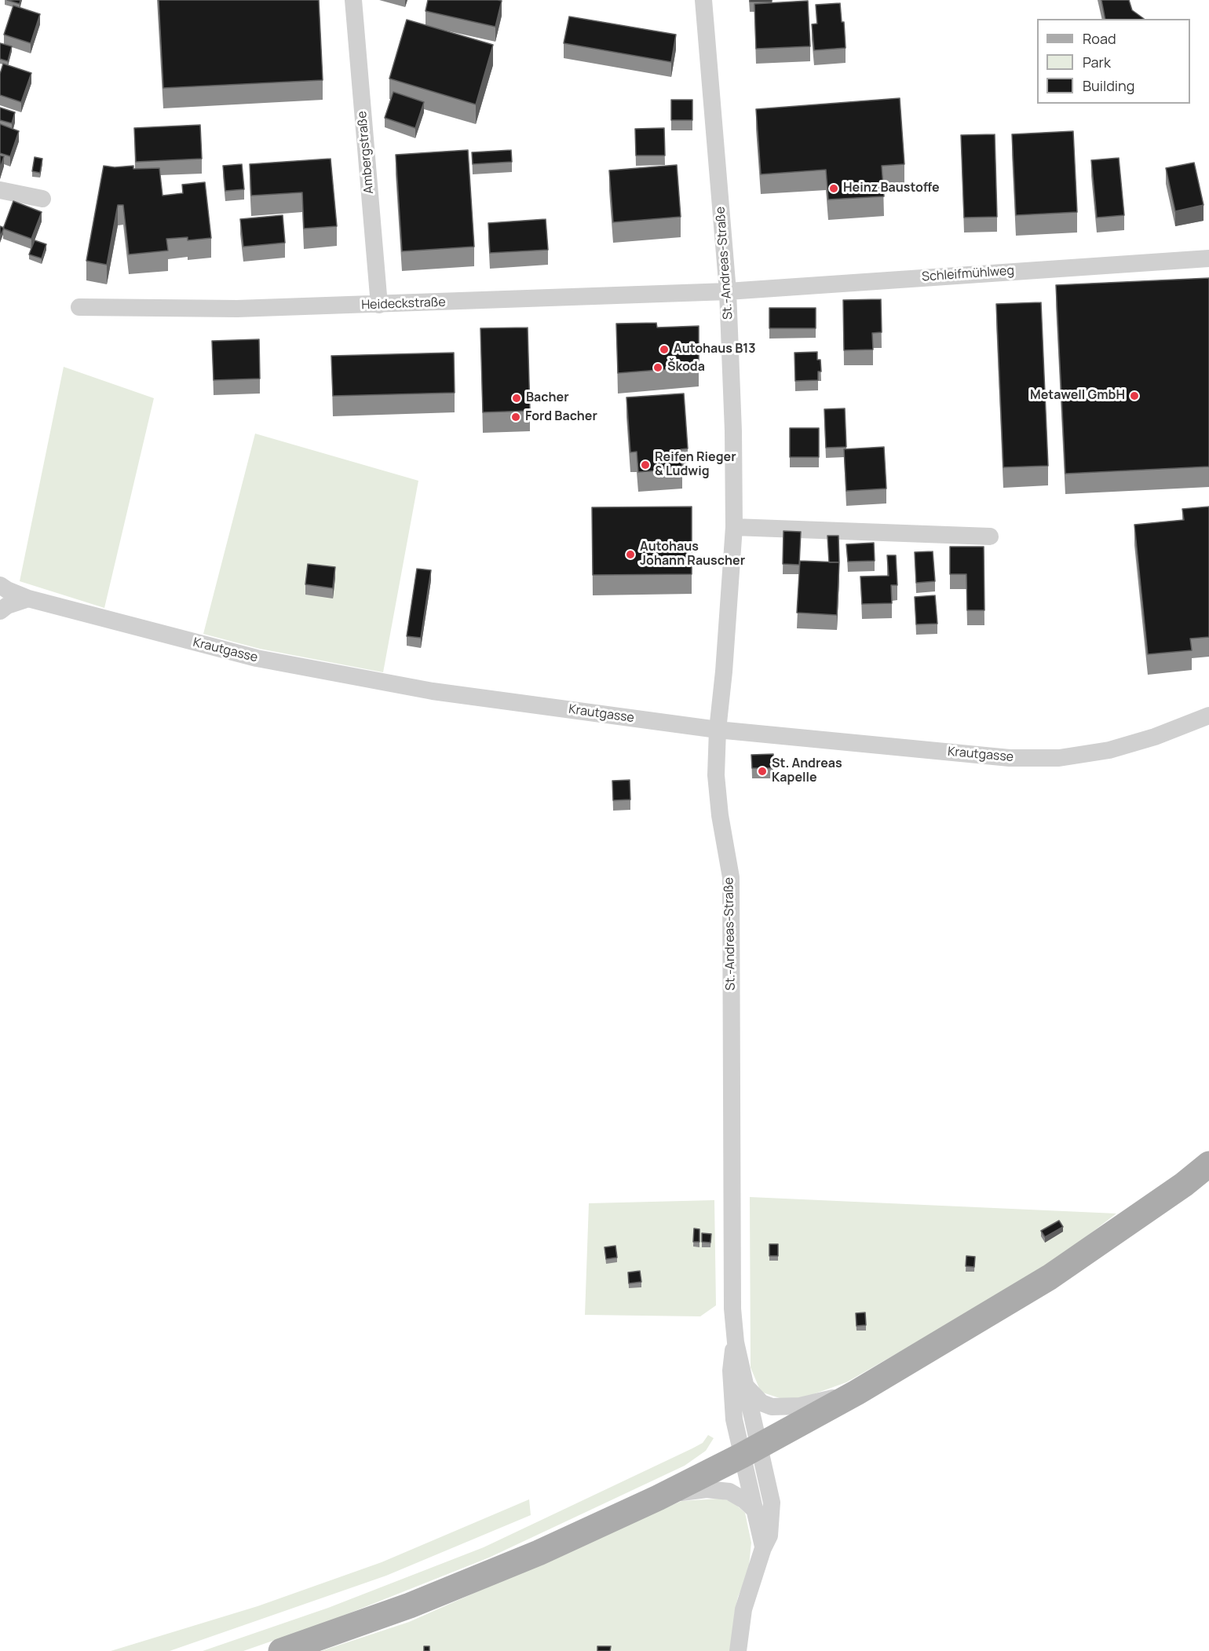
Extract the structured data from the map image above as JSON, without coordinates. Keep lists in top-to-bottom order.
{
  "streets": {
    "street": [
      "Ambergstraße",
      "St.-Andreas-Straße",
      "Schleifmühlweg",
      "Heideckstraße",
      "Krautgasse"
    ]
  },
  "crossings": [
    ["Ambergstraße", "Heideckstraße"],
    ["St.-Andreas-Straße", "Schleifmühlweg"],
    ["St.-Andreas-Straße", "Heideckstraße"],
    ["St.-Andreas-Straße", "Krautgasse"],
    ["Schleifmühlweg", "Heideckstraße"]
  ],
  "places": [
    "Heinz Baustoffe",
    "Autohaus B13",
    "Škoda",
    "Metawell GmbH",
    "Bacher",
    "Ford Bacher",
    "Reifen Rieger & Ludwig",
    "Autohaus Johann Rauscher",
    "St. Andreas Kapelle"
  ],
  "legend": ["Road", "Park", "Building"]
}
